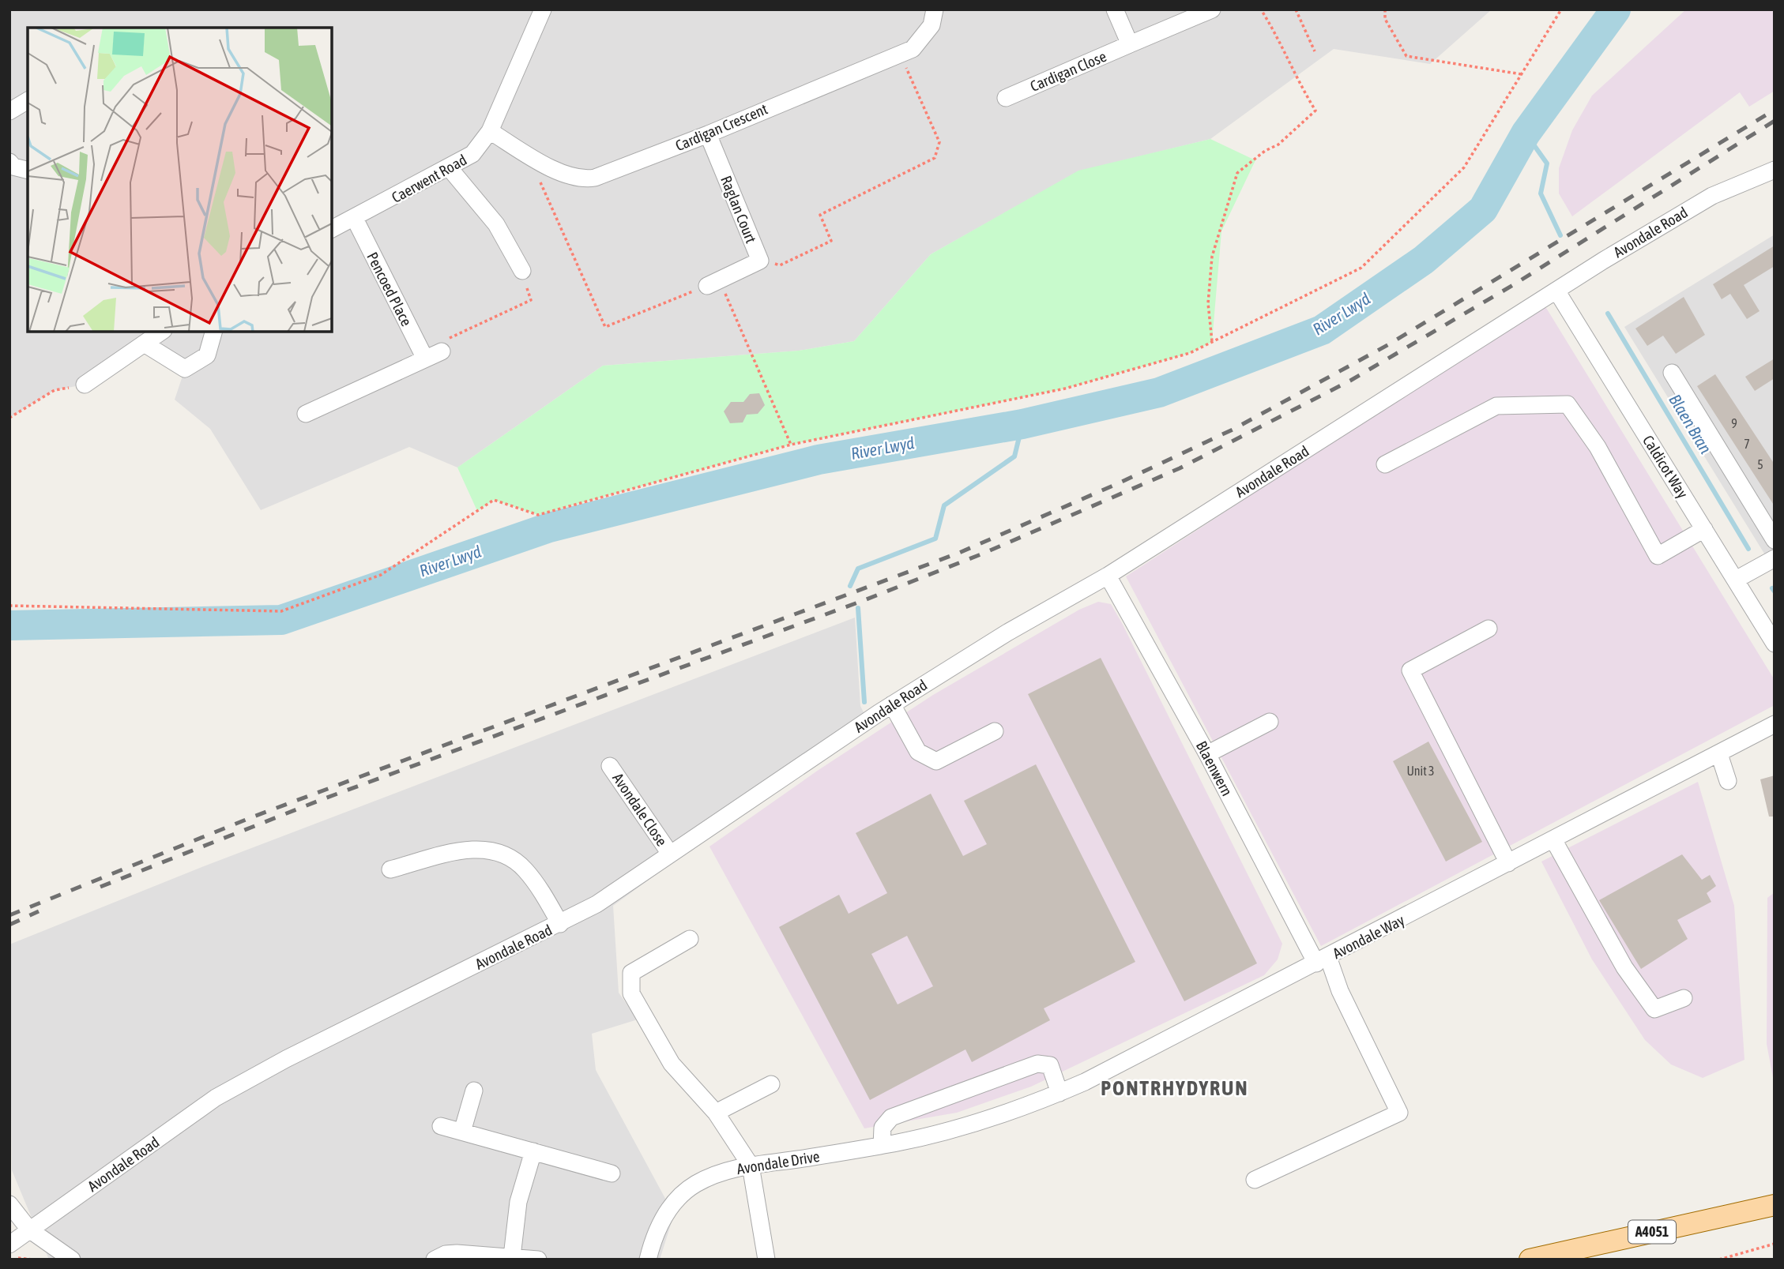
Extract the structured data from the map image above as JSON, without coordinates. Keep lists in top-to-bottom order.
{
  "streets": {
    "main road": ["A4051"],
    "street": [
      "Cardigan Close",
      "Cardigan Crescent",
      "Caerwent Road",
      "Raglan Court",
      "Avondale Road",
      "Pencoed Place",
      "Caldicot Way",
      "Blaenwern",
      "Avondale Close",
      "Avondale Way",
      "Avondale Drive"
    ]
  },
  "crossings": [
    ["Cardigan Crescent", "Caerwent Road"],
    ["Cardigan Crescent", "Raglan Court"],
    ["Caerwent Road", "Pencoed Place"],
    ["Avondale Road", "Caldicot Way"],
    ["Avondale Road", "Blaenwern"],
    ["Avondale Road", "Avondale Close"],
    ["Blaenwern", "Avondale Way"],
    ["Avondale Way", "Avondale Drive"]
  ],
  "districts": ["PONTRHYDYRUN"],
  "water": ["River Lwyd", "Blaen Bran"],
  "house_numbers": [
    "9",
    "7",
    "5",
    "Unit 3"
  ]
}
